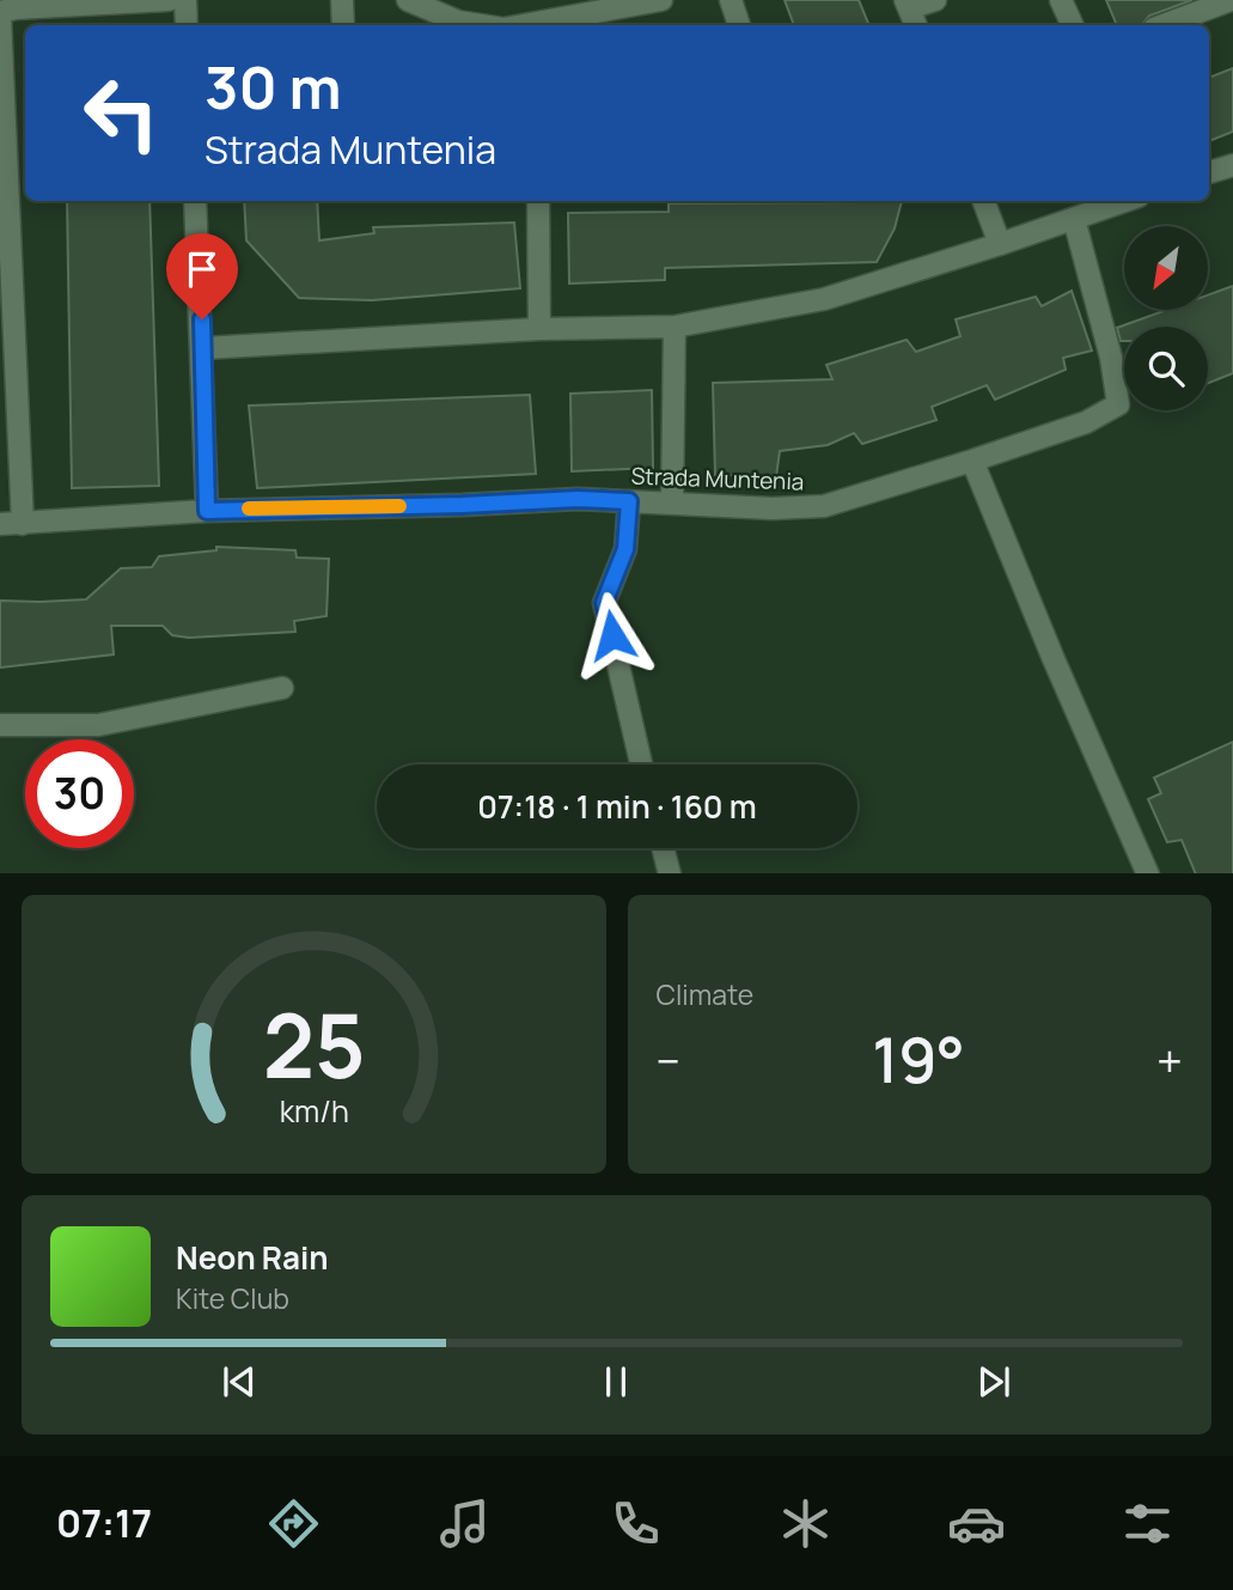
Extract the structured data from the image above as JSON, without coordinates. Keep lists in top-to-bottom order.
{
  "streets": {
    "street": ["Strada Muntenia"]
  },
  "north": "bottom left",
  "page": {
    "turn": ["30 m", "Strada Muntenia"],
    "limit": "30",
    "trip": "07:18 · 1 min · 160 m",
    "tile": "Climate",
    "heat": ["−", "19°", "+"],
    "song": ["Neon Rain", "Kite Club"],
    "tabs": "07:17",
    "gauge": ["25", "km/h"]
  }
}
